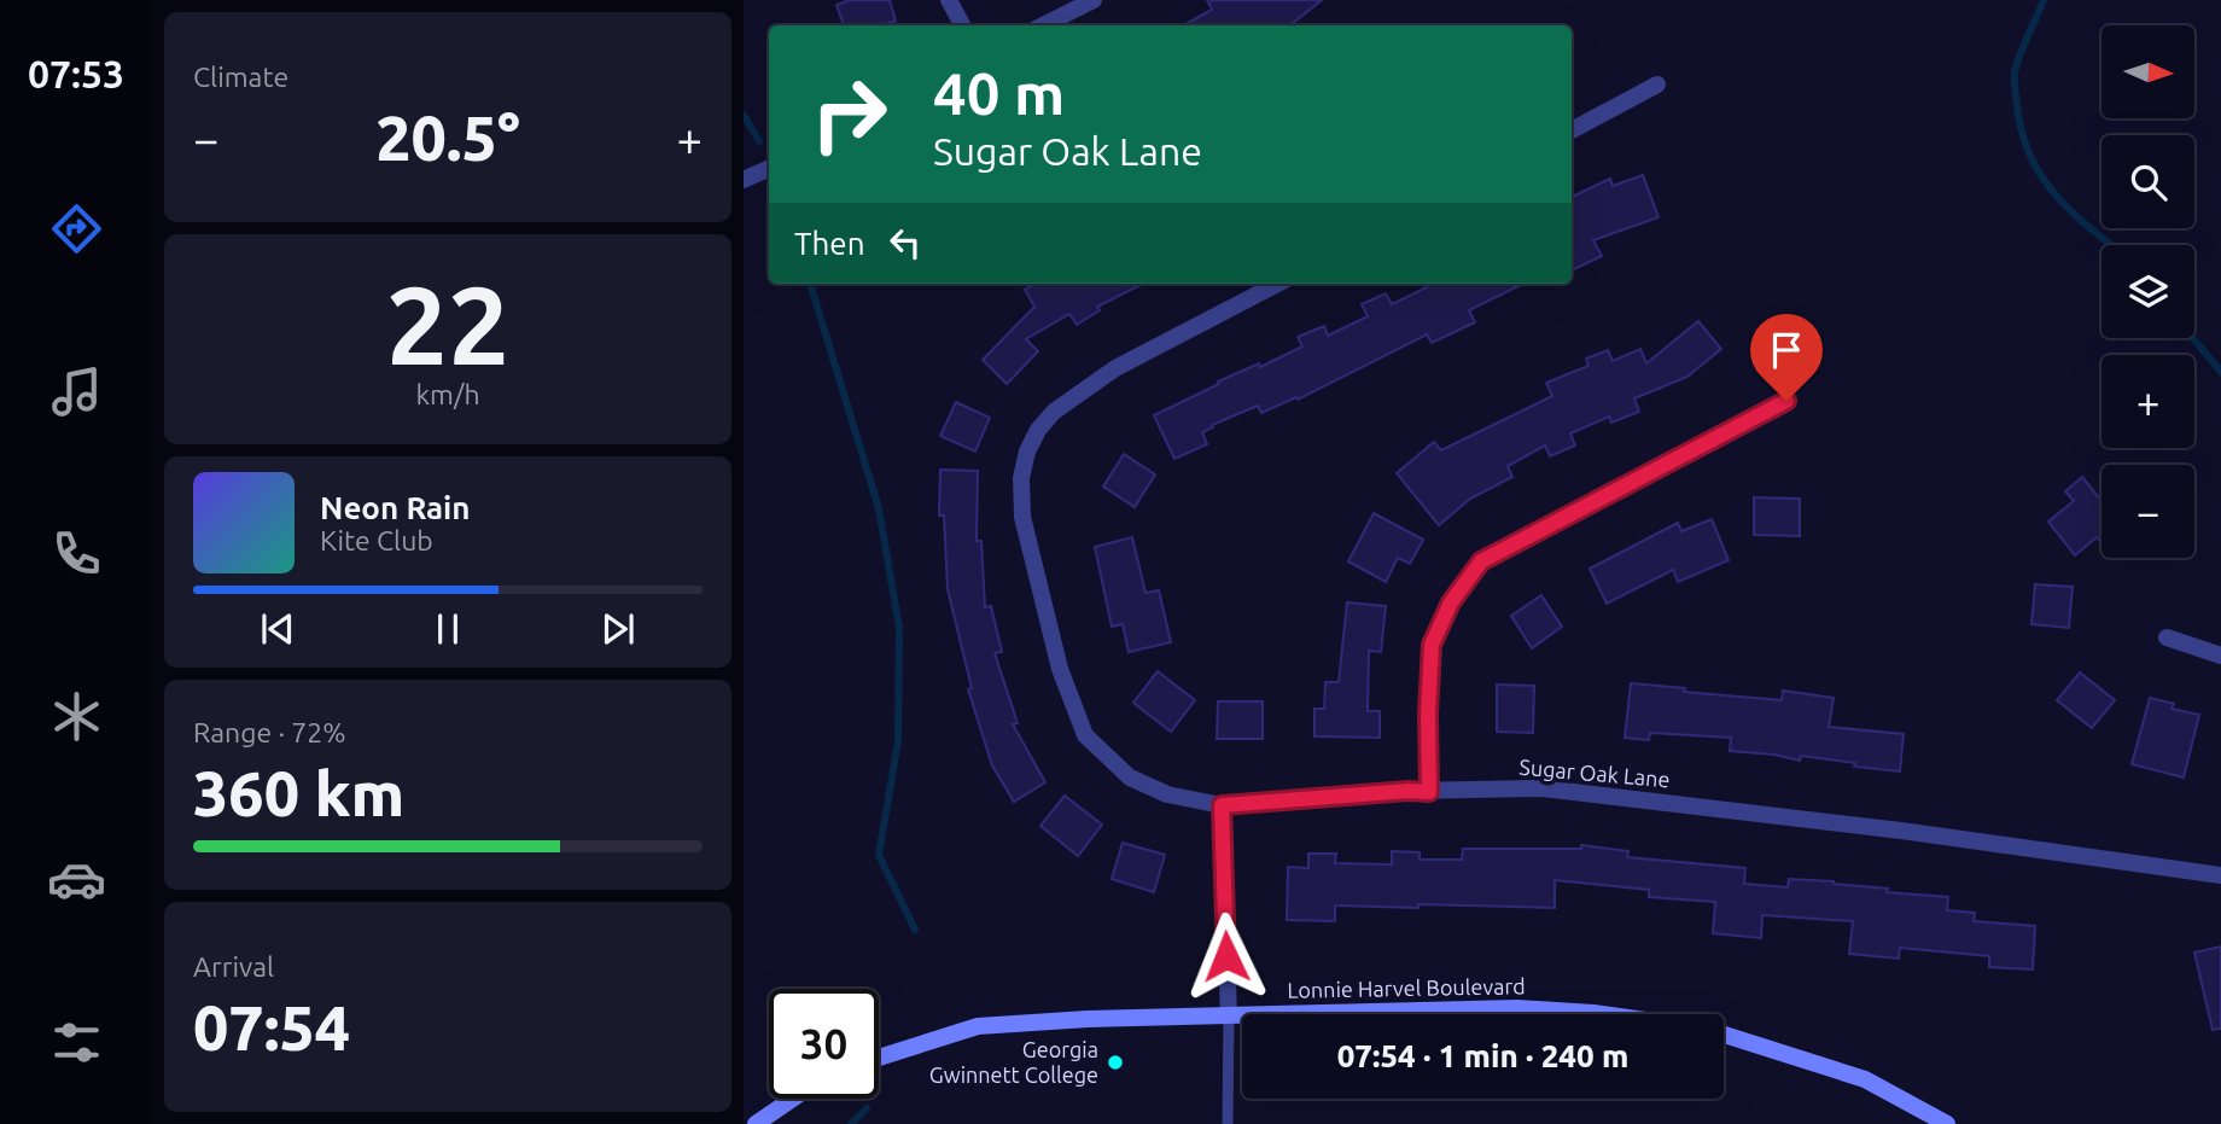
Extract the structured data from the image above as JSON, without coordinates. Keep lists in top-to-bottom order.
{
  "streets": {
    "street": ["Sugar Oak Lane", "Lonnie Harvel Boulevard"]
  },
  "places": ["Georgia Gwinnett College"],
  "north": "right",
  "page": {
    "tabs": "07:53",
    "tile": [
      "Climate",
      ["22", "km/h"],
      ["Range · 72%", "360 km"],
      ["Arrival", "07:54"]
    ],
    "map_buttons": ["+", "−"],
    "turn": ["40 m", "Sugar Oak Lane"],
    "heat": ["−", "20.5°", "+"],
    "then": "Then",
    "song": ["Neon Rain", "Kite Club"],
    "limit": "30",
    "trip": "07:54 · 1 min · 240 m"
  }
}
